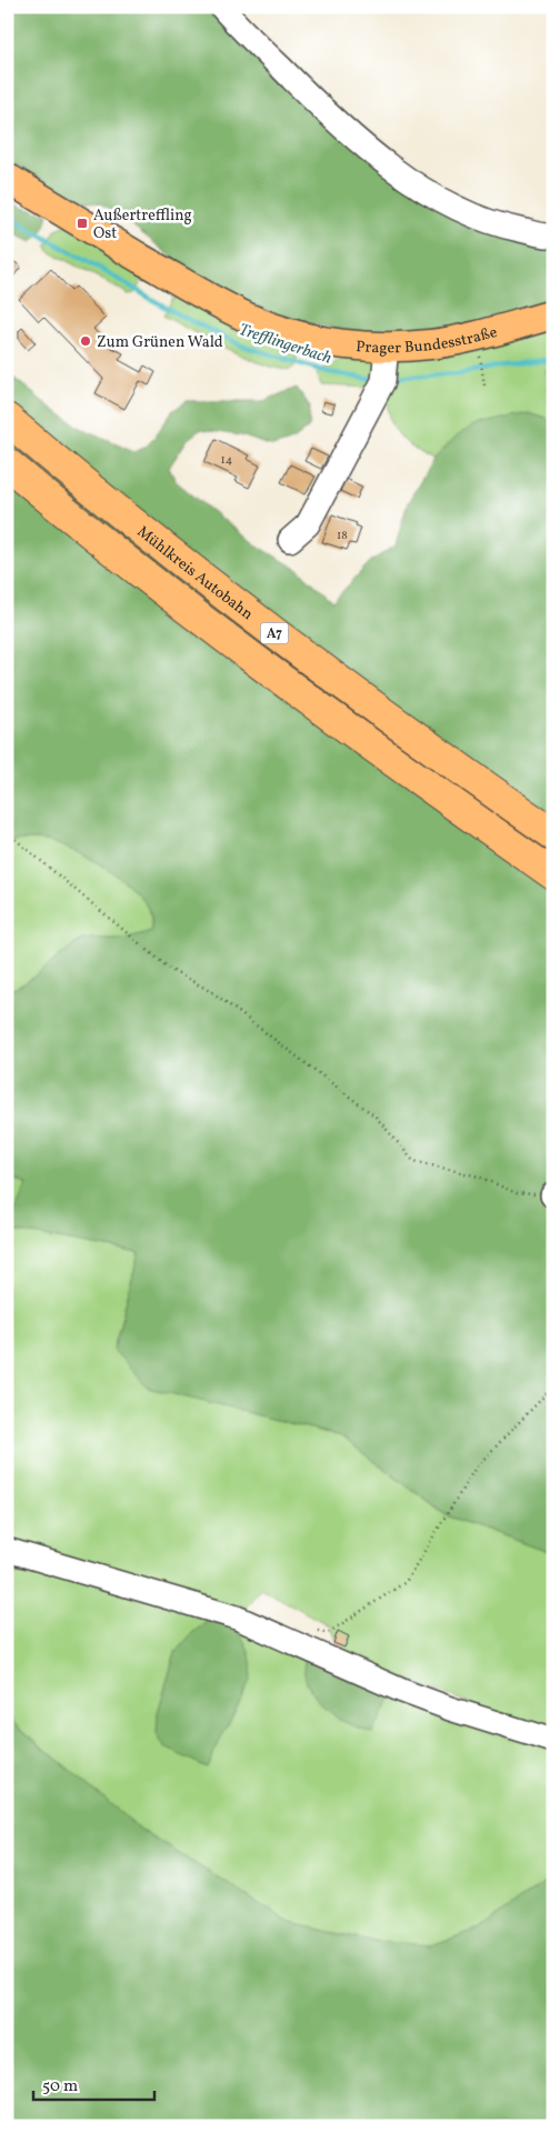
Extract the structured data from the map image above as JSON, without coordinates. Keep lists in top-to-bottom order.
{
  "streets": {
    "highway": ["Mühlkreis Autobahn", "A7"],
    "main road": ["Prager Bundesstraße"]
  },
  "water": ["Trefflingerbach"],
  "places": {
    "transit": ["Außertreffling Ost"],
    "other": ["Zum Grünen Wald"]
  },
  "house_numbers": ["14", "18"],
  "scale_bar": "50 m"
}
